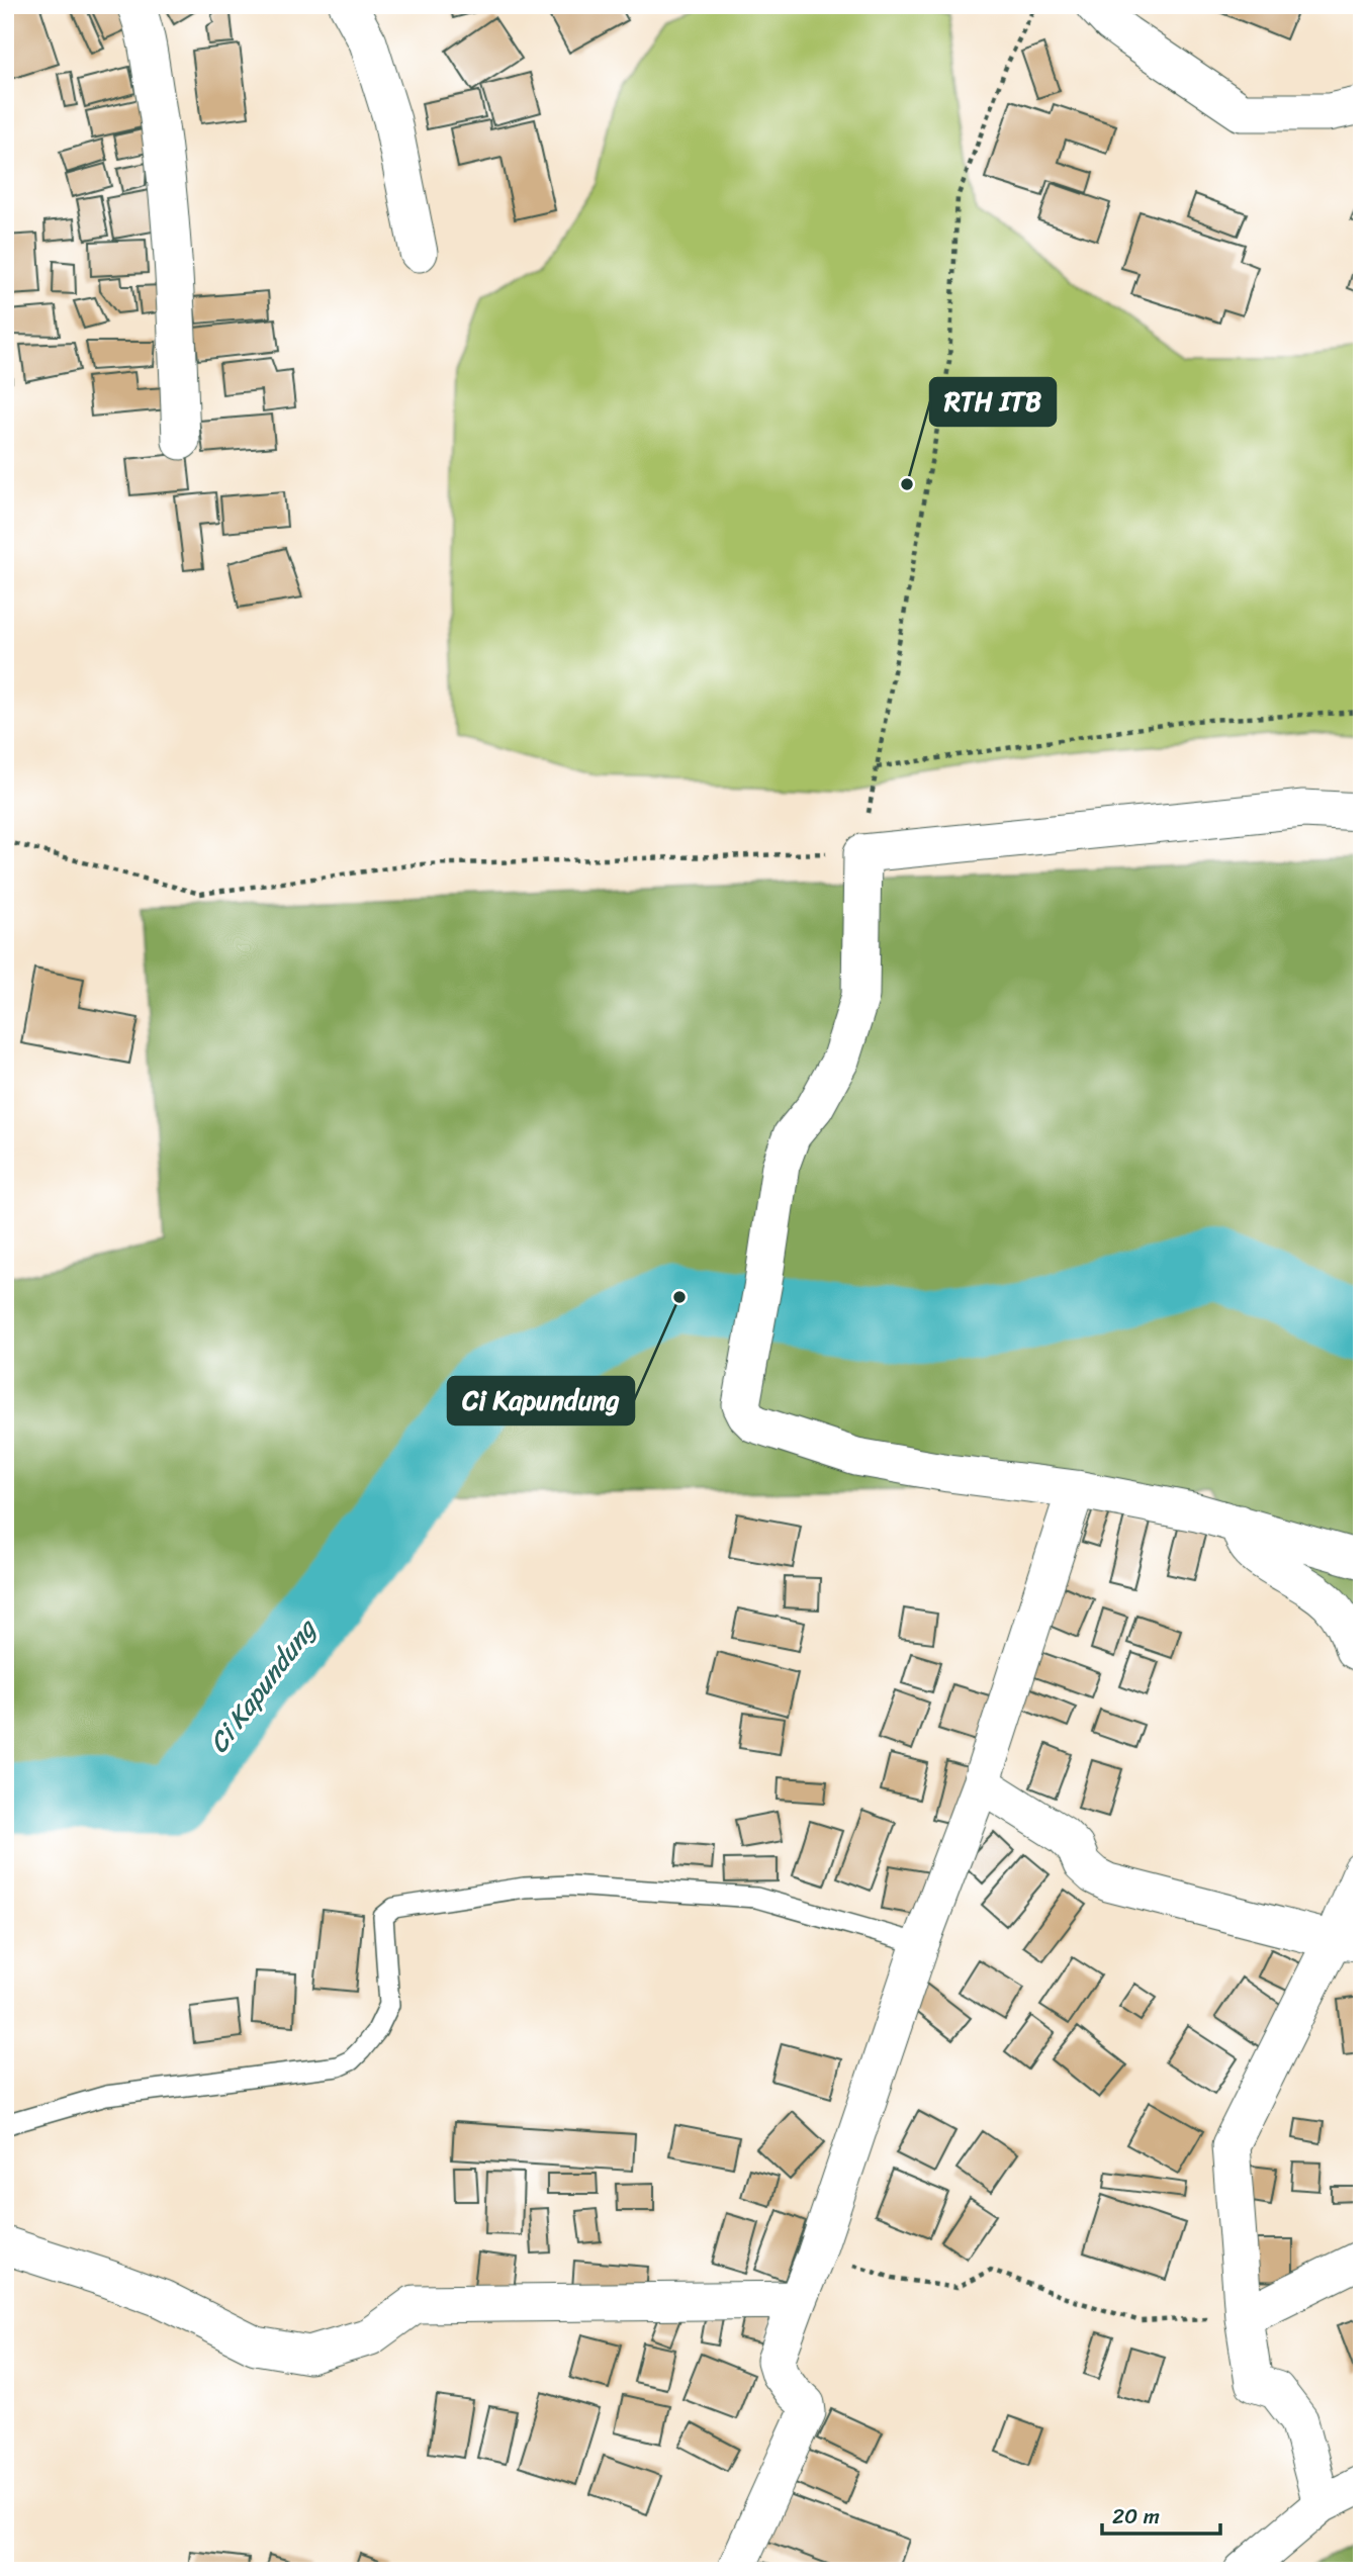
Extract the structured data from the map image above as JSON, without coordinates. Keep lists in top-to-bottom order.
{
  "water": ["Ci Kapundung"],
  "places": ["RTH ITB", "Ci Kapundung"],
  "scale_bar": "20 m"
}
